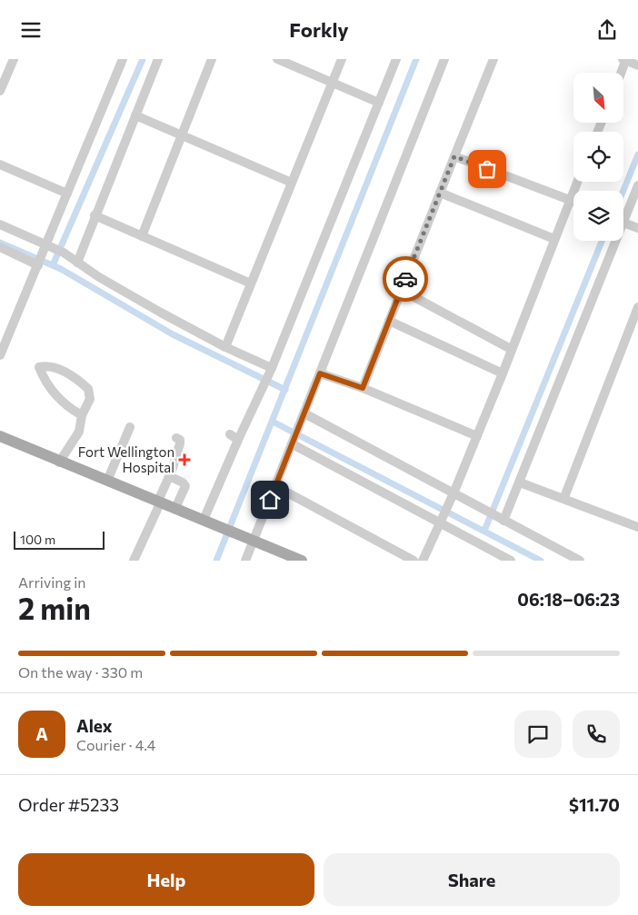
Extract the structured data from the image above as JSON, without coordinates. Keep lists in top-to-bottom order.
{
  "places": {
    "health": ["Fort Wellington Hospital"]
  },
  "scale_bar": "100 m",
  "north": "bottom right",
  "page": {
    "header": "Forkly",
    "scale": "100 m",
    "heading": ["2 min", "Arriving in", "06:18–06:23"],
    "panel": [
      "Alex",
      "Courier · 4.4",
      "Order #5233",
      "$11.70"
    ],
    "bar": "On the way · 330 m",
    "round": "A",
    "buttons": ["Help", "Share"]
  }
}
